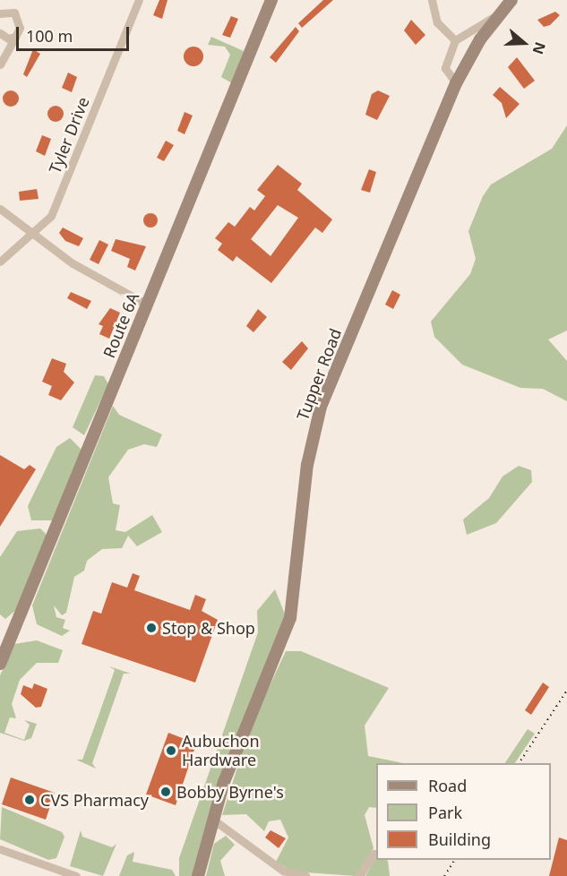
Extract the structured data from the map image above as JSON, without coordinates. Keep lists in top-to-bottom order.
{
  "streets": {
    "main road": ["Route 6A", "Tupper Road"],
    "street": ["Tyler Drive"]
  },
  "places": [
    "Stop & Shop",
    "Aubuchon Hardware",
    "Bobby Byrne's",
    "CVS Pharmacy"
  ],
  "legend": ["Road", "Park", "Building"],
  "scale_bar": "100 m",
  "north": "right"
}
